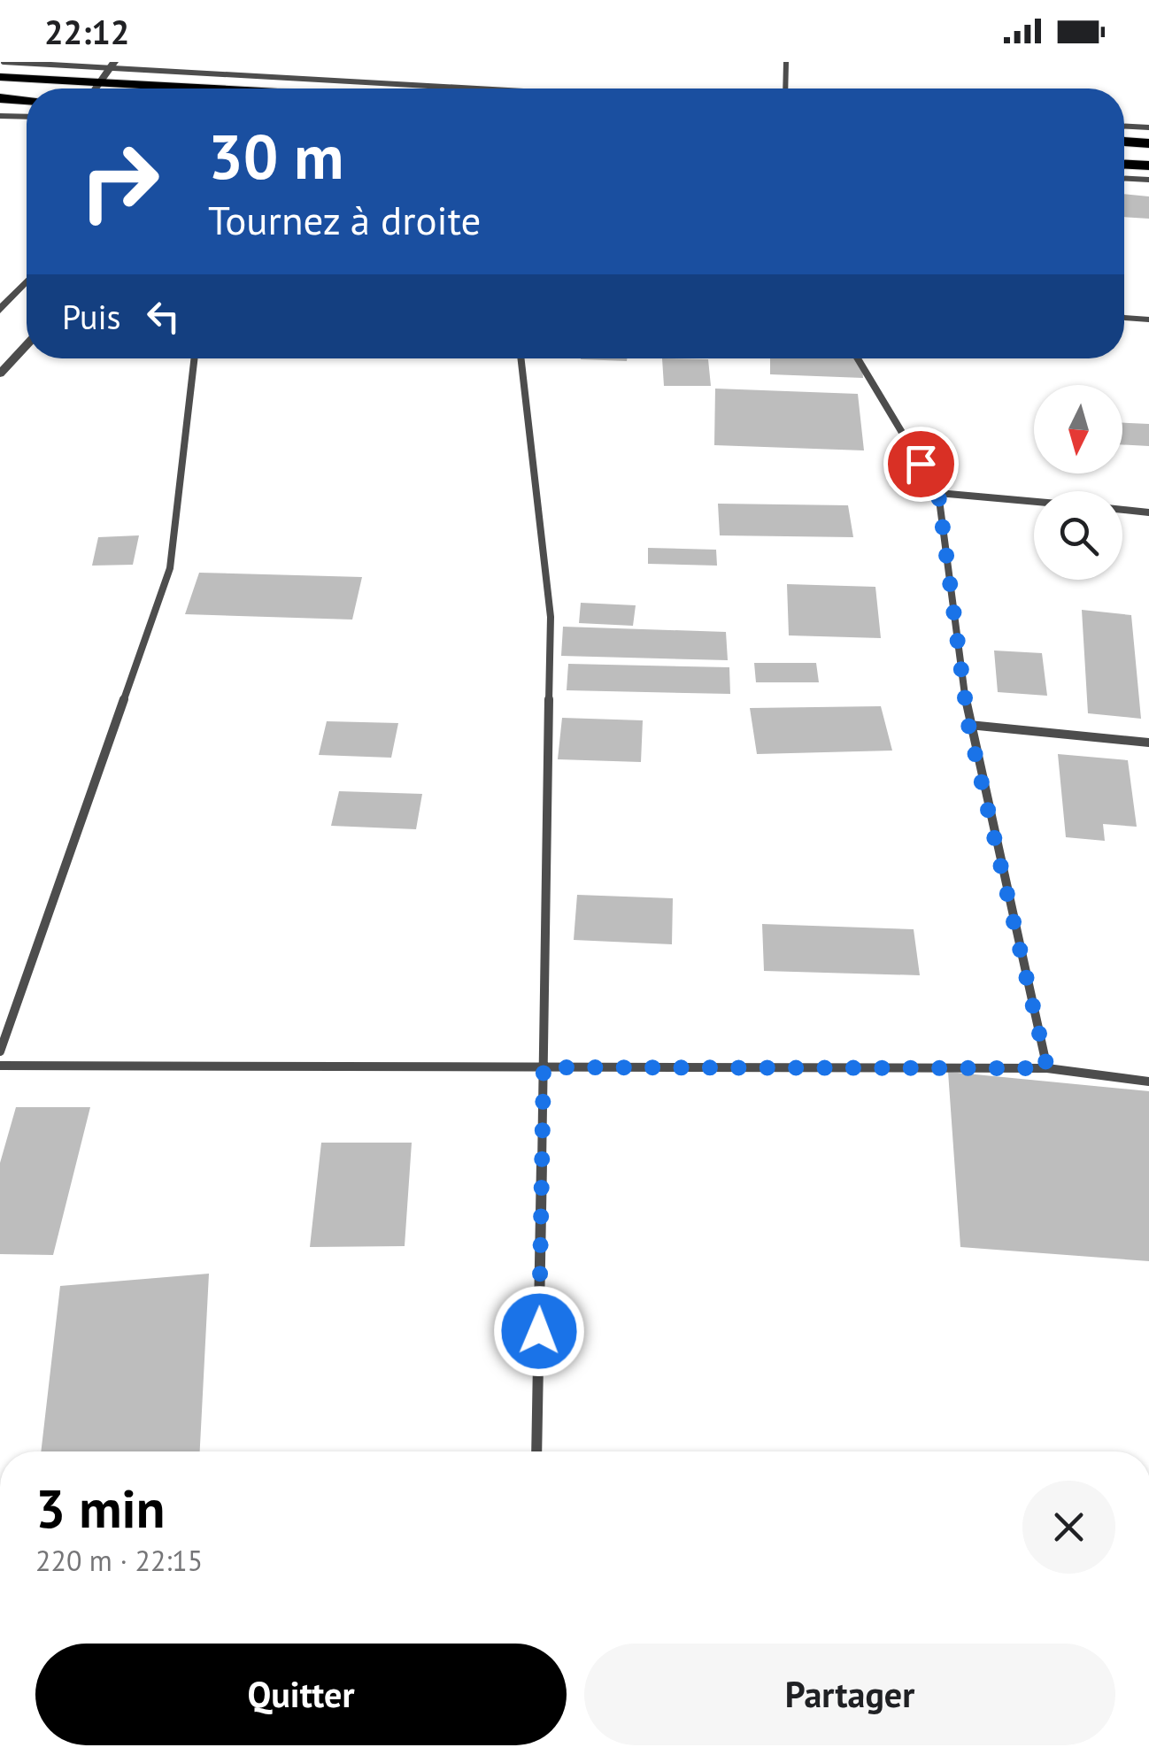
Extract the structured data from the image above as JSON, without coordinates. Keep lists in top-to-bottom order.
{
  "north": "bottom",
  "page": {
    "status": "22:12",
    "turn": ["30 m", "Tournez à droite"],
    "then": "Puis",
    "heading": ["3 min", "220 m · 22:15"],
    "buttons": ["Quitter", "Partager"]
  }
}
